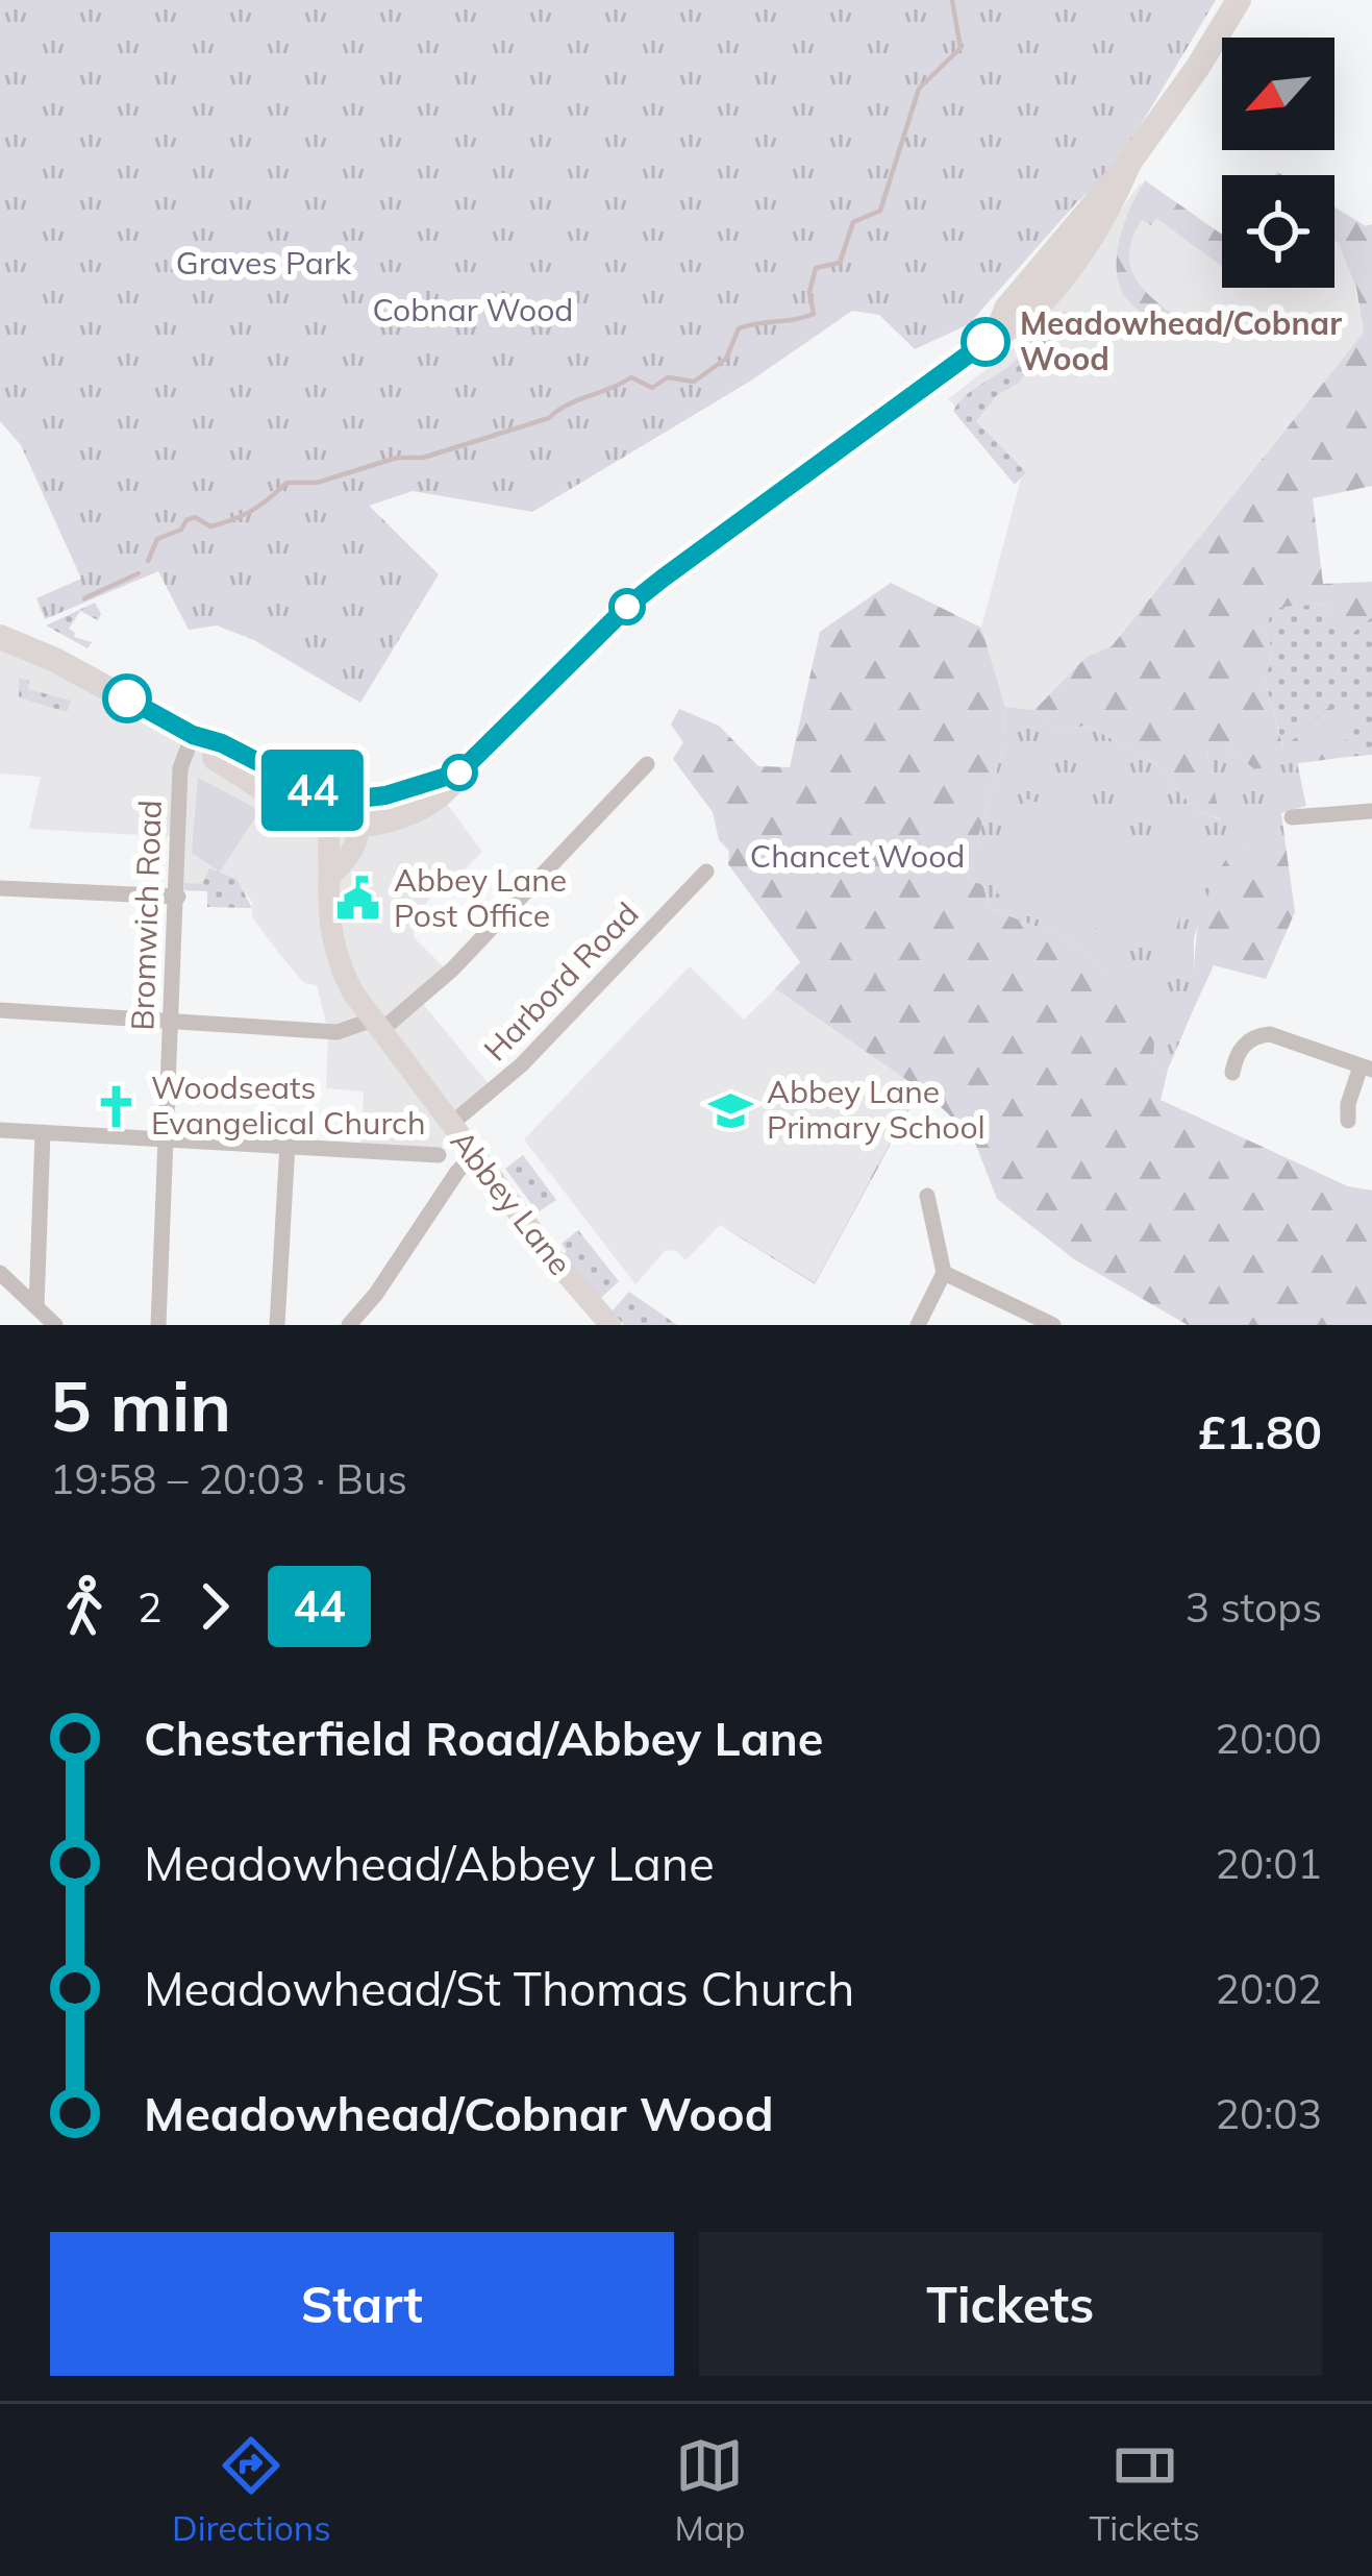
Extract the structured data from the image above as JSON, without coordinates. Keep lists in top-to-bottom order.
{
  "streets": {
    "main road": ["Abbey Lane"],
    "street": ["Bromwich Road", "Harbord Road"]
  },
  "crossings": [
    ["Harbord Road", "Abbey Lane"]
  ],
  "parks": ["Graves Park", "Cobnar Wood", "Chancet Wood"],
  "places": {
    "other": ["Meadowhead/Cobnar Wood"],
    "public building": ["Abbey Lane Post Office"],
    "church": ["Woodseats Evangelical Church"],
    "school or university": ["Abbey Lane Primary School"]
  },
  "lines": ["bus line 44"],
  "north": "bottom left",
  "page": {
    "on_map": "44",
    "heading": ["5 min", "19:58 – 20:03 · Bus", "£1.80"],
    "legs": ["2", "44", "3 stops"],
    "list": [
      {
        "name": "Chesterfield Road/Abbey Lane",
        "value": "20:00"
      },
      {
        "name": "Meadowhead/Abbey Lane",
        "value": "20:01"
      },
      {
        "name": "Meadowhead/St Thomas Church",
        "value": "20:02"
      },
      {
        "name": "Meadowhead/Cobnar Wood",
        "value": "20:03"
      }
    ],
    "buttons": ["Start", "Tickets"],
    "tabs": ["Directions", "Map", "Tickets"]
  }
}
